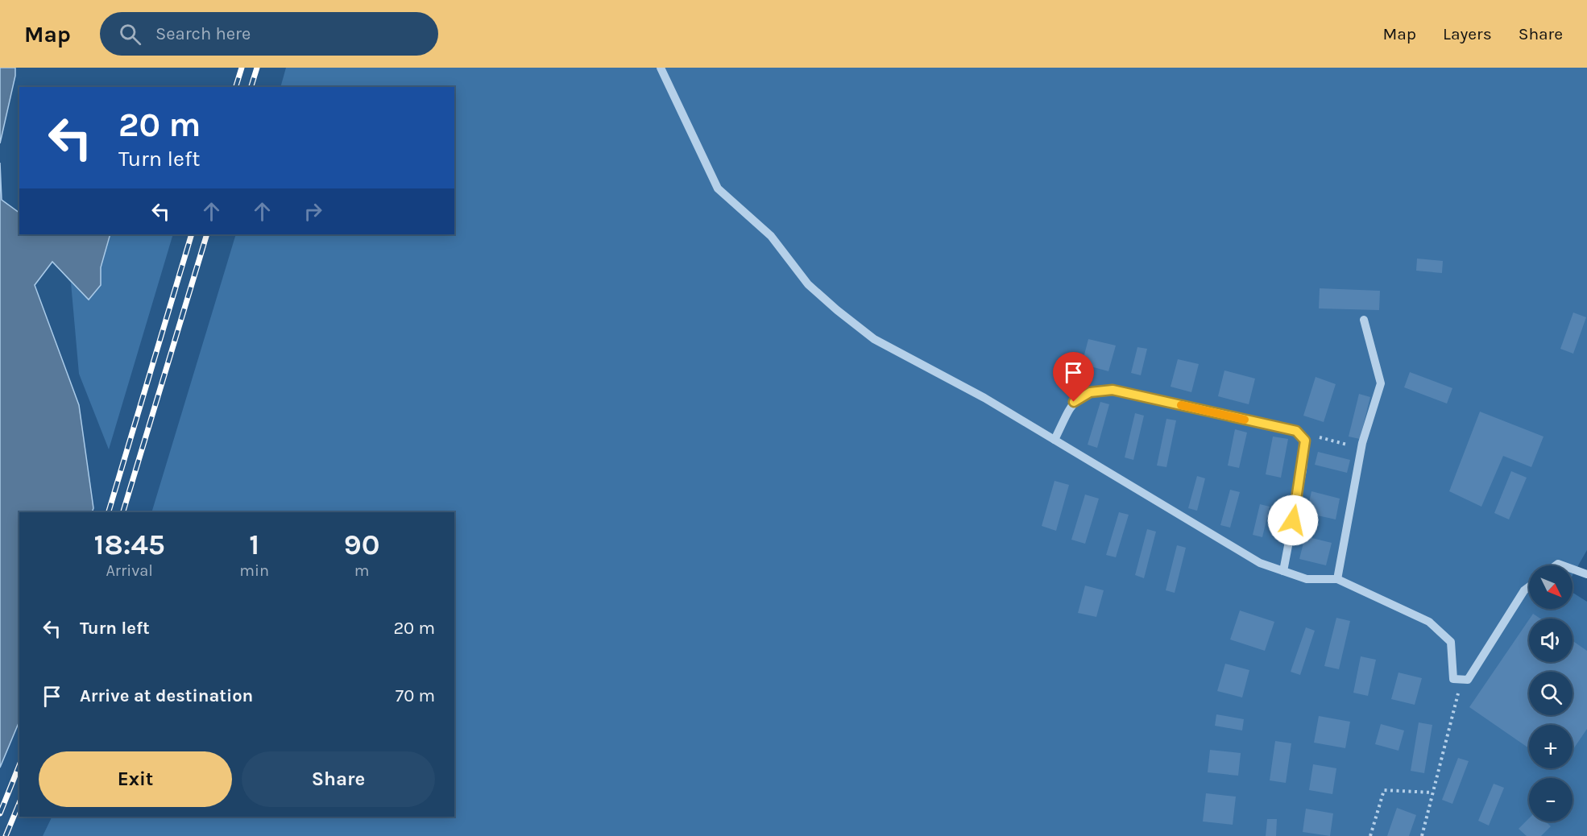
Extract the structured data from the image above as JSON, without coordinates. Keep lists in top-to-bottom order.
{
  "north": "bottom right",
  "page": {
    "header": "Map",
    "search": "Search here",
    "nav": ["Map", "Layers", "Share"],
    "turn": ["20 m", "Turn left"],
    "eta": [
      "18:45",
      "Arrival",
      "1",
      "min",
      "90",
      "m"
    ],
    "map_buttons": ["+", "−"],
    "list": [
      {
        "name": "Turn left",
        "value": "20 m"
      },
      {
        "name": "Arrive at destination",
        "value": "70 m"
      }
    ],
    "buttons": ["Exit", "Share"]
  }
}
